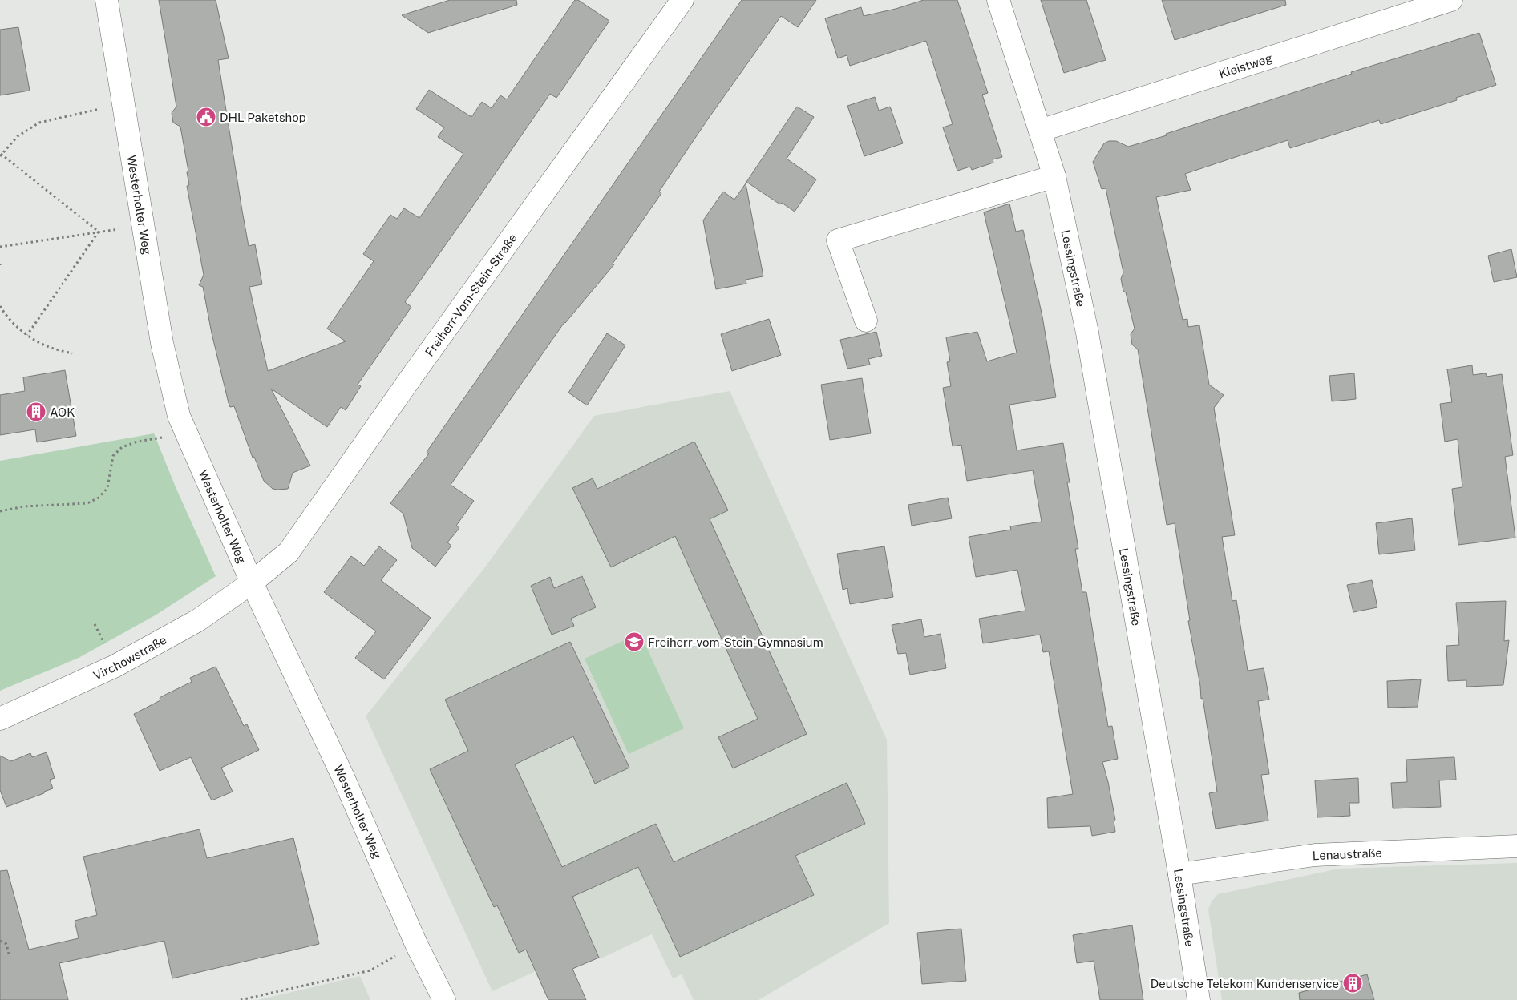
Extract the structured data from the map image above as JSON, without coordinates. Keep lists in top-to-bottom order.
{
  "streets": {
    "street": [
      "Kleistweg",
      "Westerholter Weg",
      "Lessingstraße",
      "Freiherr-Vom-Stein-Straße",
      "Virchowstraße",
      "Lenaustraße"
    ]
  },
  "crossings": [
    ["Kleistweg", "Lessingstraße"],
    ["Westerholter Weg", "Freiherr-Vom-Stein-Straße"],
    ["Westerholter Weg", "Virchowstraße"],
    ["Lessingstraße", "Lenaustraße"],
    ["Freiherr-Vom-Stein-Straße", "Virchowstraße"]
  ],
  "places": {
    "public building": ["DHL Paketshop"],
    "building": ["AOK", "Deutsche Telekom Kundenservice"],
    "school or university": ["Freiherr-vom-Stein-Gymnasium"]
  }
}
